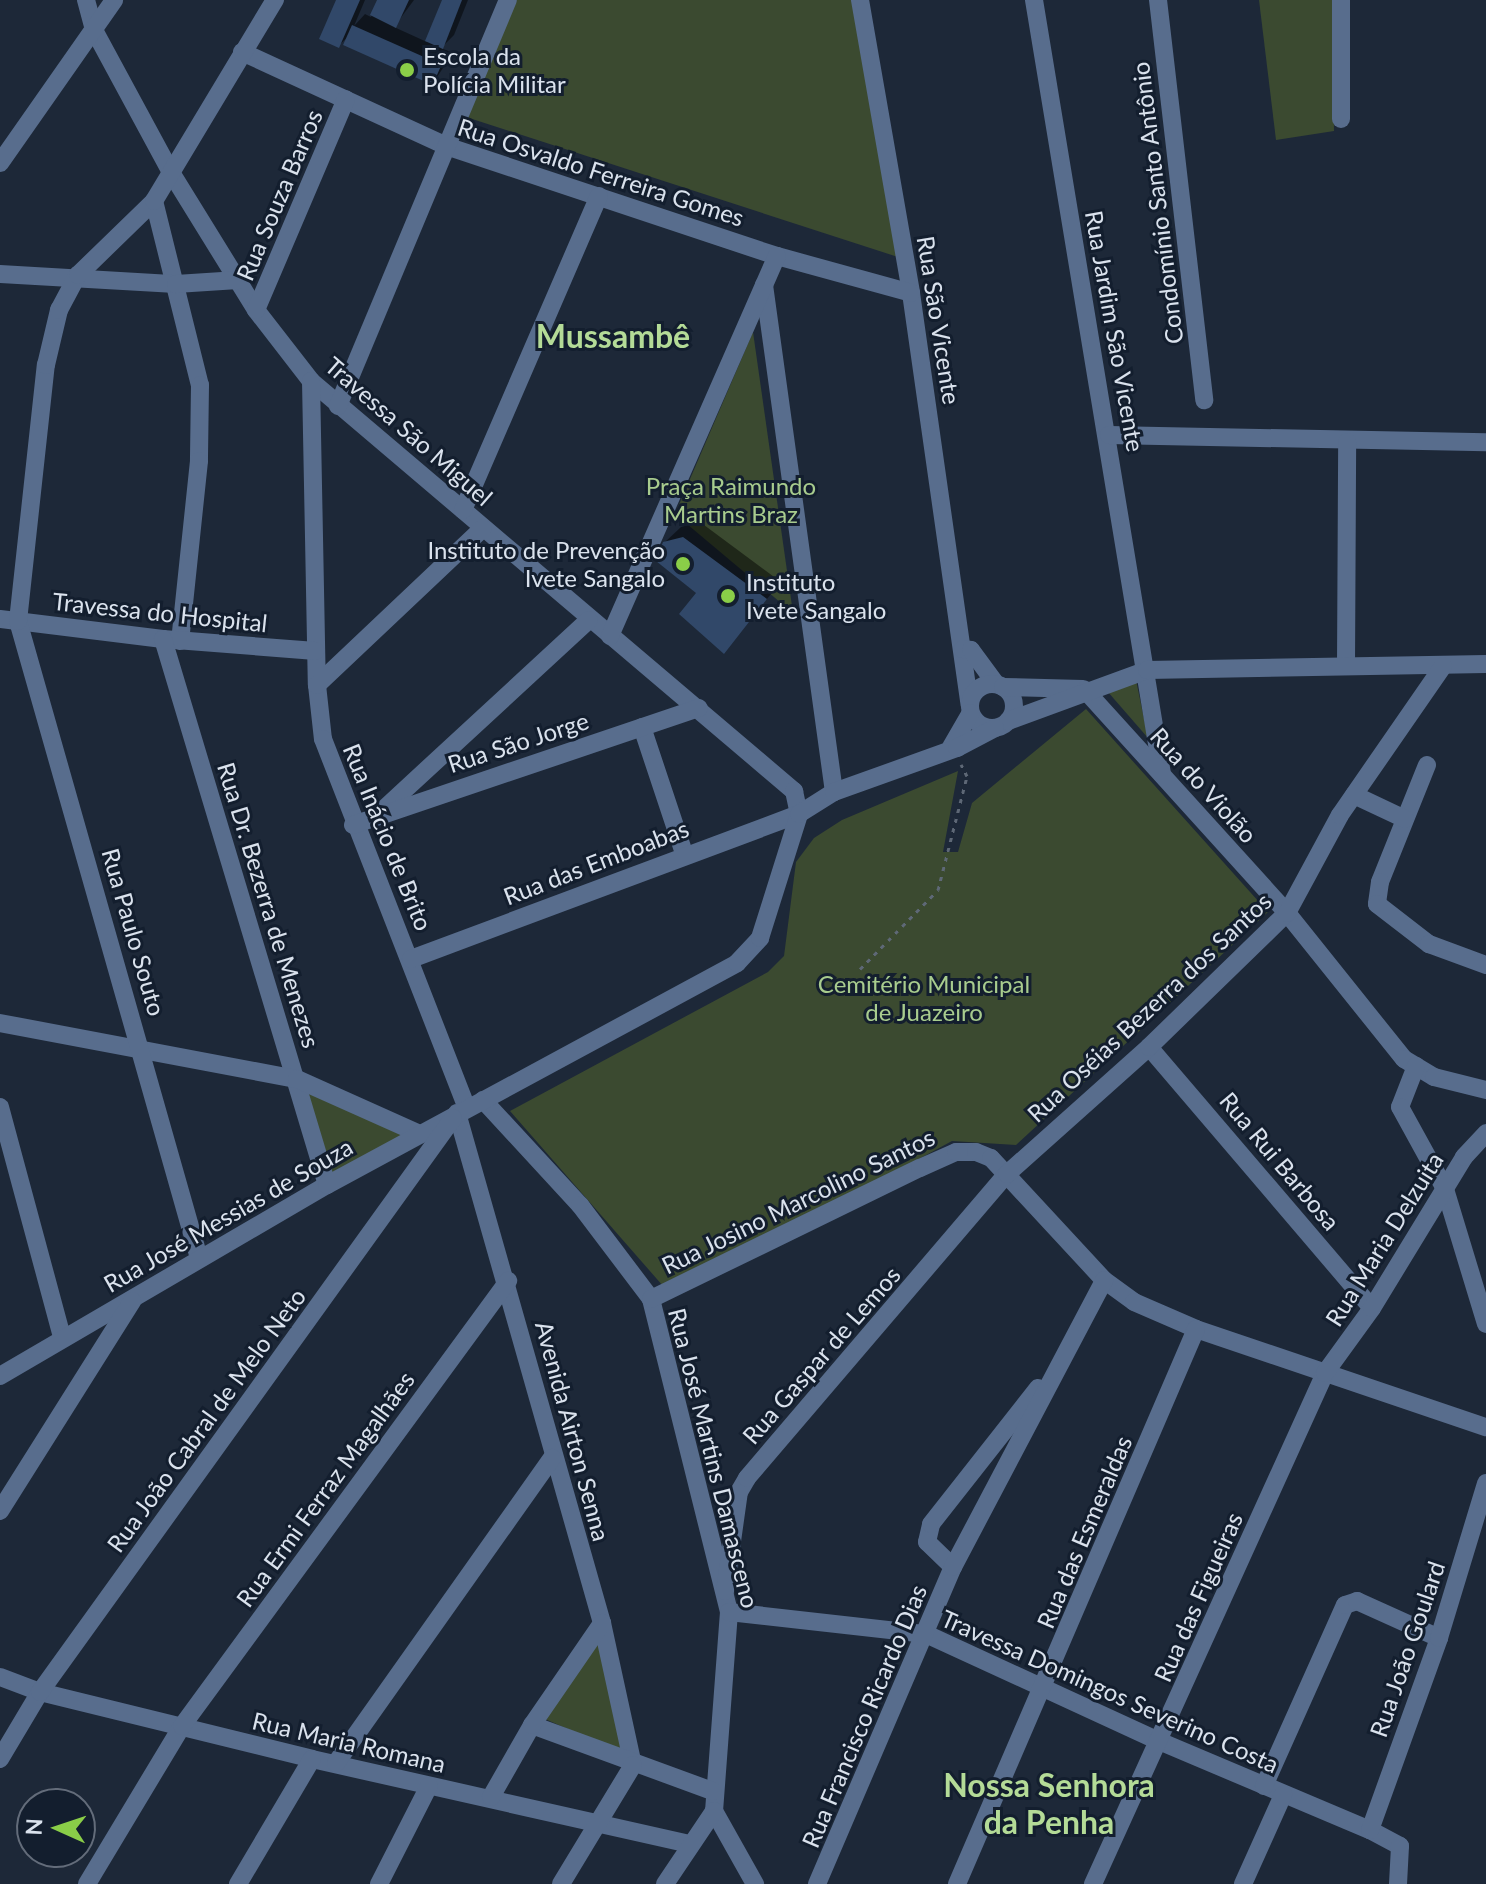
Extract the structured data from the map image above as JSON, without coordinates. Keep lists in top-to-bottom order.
{
  "streets": {
    "street": [
      "Rua Osvaldo Ferreira Gomes",
      "Rua Souza Barros",
      "Condomínio Santo Antônio",
      "Rua São Vicente",
      "Rua Jardim São Vicente",
      "Travessa São Miguel",
      "Travessa do Hospital",
      "Rua São Jorge",
      "Rua do Violão",
      "Rua Inácio de Brito",
      "Rua das Emboabas",
      "Rua Dr. Bezerra de Menezes",
      "Rua Paulo Souto",
      "Rua Oséias Bezerra dos Santos",
      "Rua Rui Barbosa",
      "Rua Josino Marcolino Santos",
      "Rua José Messias de Souza",
      "Rua Maria Delzuita",
      "Rua Gaspar de Lemos",
      "Rua João Cabral de Melo Neto",
      "Avenida Airton Senna",
      "Rua José Martins Damasceno",
      "Rua Ermi Ferraz Magalhães",
      "Rua das Esmeraldas",
      "Rua das Figueiras",
      "Rua João Goulard",
      "Travessa Domingos Severino Costa",
      "Rua Francisco Ricardo Dias",
      "Rua Maria Romana"
    ]
  },
  "crossings": [
    ["Rua Osvaldo Ferreira Gomes", "Rua Souza Barros"],
    ["Rua Osvaldo Ferreira Gomes", "Rua São Vicente"],
    ["Rua Souza Barros", "Travessa São Miguel"],
    ["Rua Jardim São Vicente", "Rua do Violão"],
    ["Travessa São Miguel", "Rua São Jorge"],
    ["Travessa São Miguel", "Rua Inácio de Brito"],
    ["Travessa São Miguel", "Rua das Emboabas"],
    ["Travessa São Miguel", "Rua José Messias de Souza"],
    ["Travessa do Hospital", "Rua Inácio de Brito"],
    ["Travessa do Hospital", "Rua Dr. Bezerra de Menezes"],
    ["Travessa do Hospital", "Rua Paulo Souto"],
    ["Rua São Jorge", "Rua Inácio de Brito"],
    ["Rua do Violão", "Rua Oséias Bezerra dos Santos"],
    ["Rua Inácio de Brito", "Rua das Emboabas"],
    ["Rua Inácio de Brito", "Rua José Messias de Souza"],
    ["Rua Inácio de Brito", "Rua João Cabral de Melo Neto"],
    ["Rua Inácio de Brito", "Avenida Airton Senna"],
    ["Rua Inácio de Brito", "Rua José Martins Damasceno"],
    ["Rua das Emboabas", "Rua José Messias de Souza"],
    ["Rua Dr. Bezerra de Menezes", "Rua José Messias de Souza"],
    ["Rua Paulo Souto", "Rua José Messias de Souza"],
    ["Rua Oséias Bezerra dos Santos", "Rua Rui Barbosa"],
    ["Rua Oséias Bezerra dos Santos", "Rua Josino Marcolino Santos"],
    ["Rua Oséias Bezerra dos Santos", "Rua Gaspar de Lemos"],
    ["Rua Rui Barbosa", "Rua Maria Delzuita"],
    ["Rua Josino Marcolino Santos", "Rua Maria Delzuita"],
    ["Rua Josino Marcolino Santos", "Rua Gaspar de Lemos"],
    ["Rua Josino Marcolino Santos", "Rua José Martins Damasceno"],
    ["Rua Josino Marcolino Santos", "Rua das Esmeraldas"],
    ["Rua Josino Marcolino Santos", "Rua das Figueiras"],
    ["Rua Josino Marcolino Santos", "Rua Francisco Ricardo Dias"],
    ["Rua José Messias de Souza", "Rua João Cabral de Melo Neto"],
    ["Rua José Messias de Souza", "Avenida Airton Senna"],
    ["Rua José Messias de Souza", "Rua José Martins Damasceno"],
    ["Rua Maria Delzuita", "Rua das Figueiras"],
    ["Rua Gaspar de Lemos", "Rua José Martins Damasceno"],
    ["Rua João Cabral de Melo Neto", "Avenida Airton Senna"],
    ["Rua João Cabral de Melo Neto", "Rua José Martins Damasceno"],
    ["Rua João Cabral de Melo Neto", "Rua Maria Romana"],
    ["Avenida Airton Senna", "Rua José Martins Damasceno"],
    ["Avenida Airton Senna", "Rua Ermi Ferraz Magalhães"],
    ["Rua José Martins Damasceno", "Travessa Domingos Severino Costa"],
    ["Rua Ermi Ferraz Magalhães", "Rua Maria Romana"],
    ["Rua das Esmeraldas", "Travessa Domingos Severino Costa"],
    ["Rua das Figueiras", "Travessa Domingos Severino Costa"],
    ["Rua João Goulard", "Travessa Domingos Severino Costa"],
    ["Travessa Domingos Severino Costa", "Rua Francisco Ricardo Dias"]
  ],
  "districts": ["Mussambê", "Nossa Senhora da Penha"],
  "parks": ["Praça Raimundo Martins Braz", "Cemitério Municipal de Juazeiro"],
  "places": ["Escola da Polícia Militar", "Instituto de Prevenção Ivete Sangalo", "Instituto Ivete Sangalo"],
  "north": "left"
}
